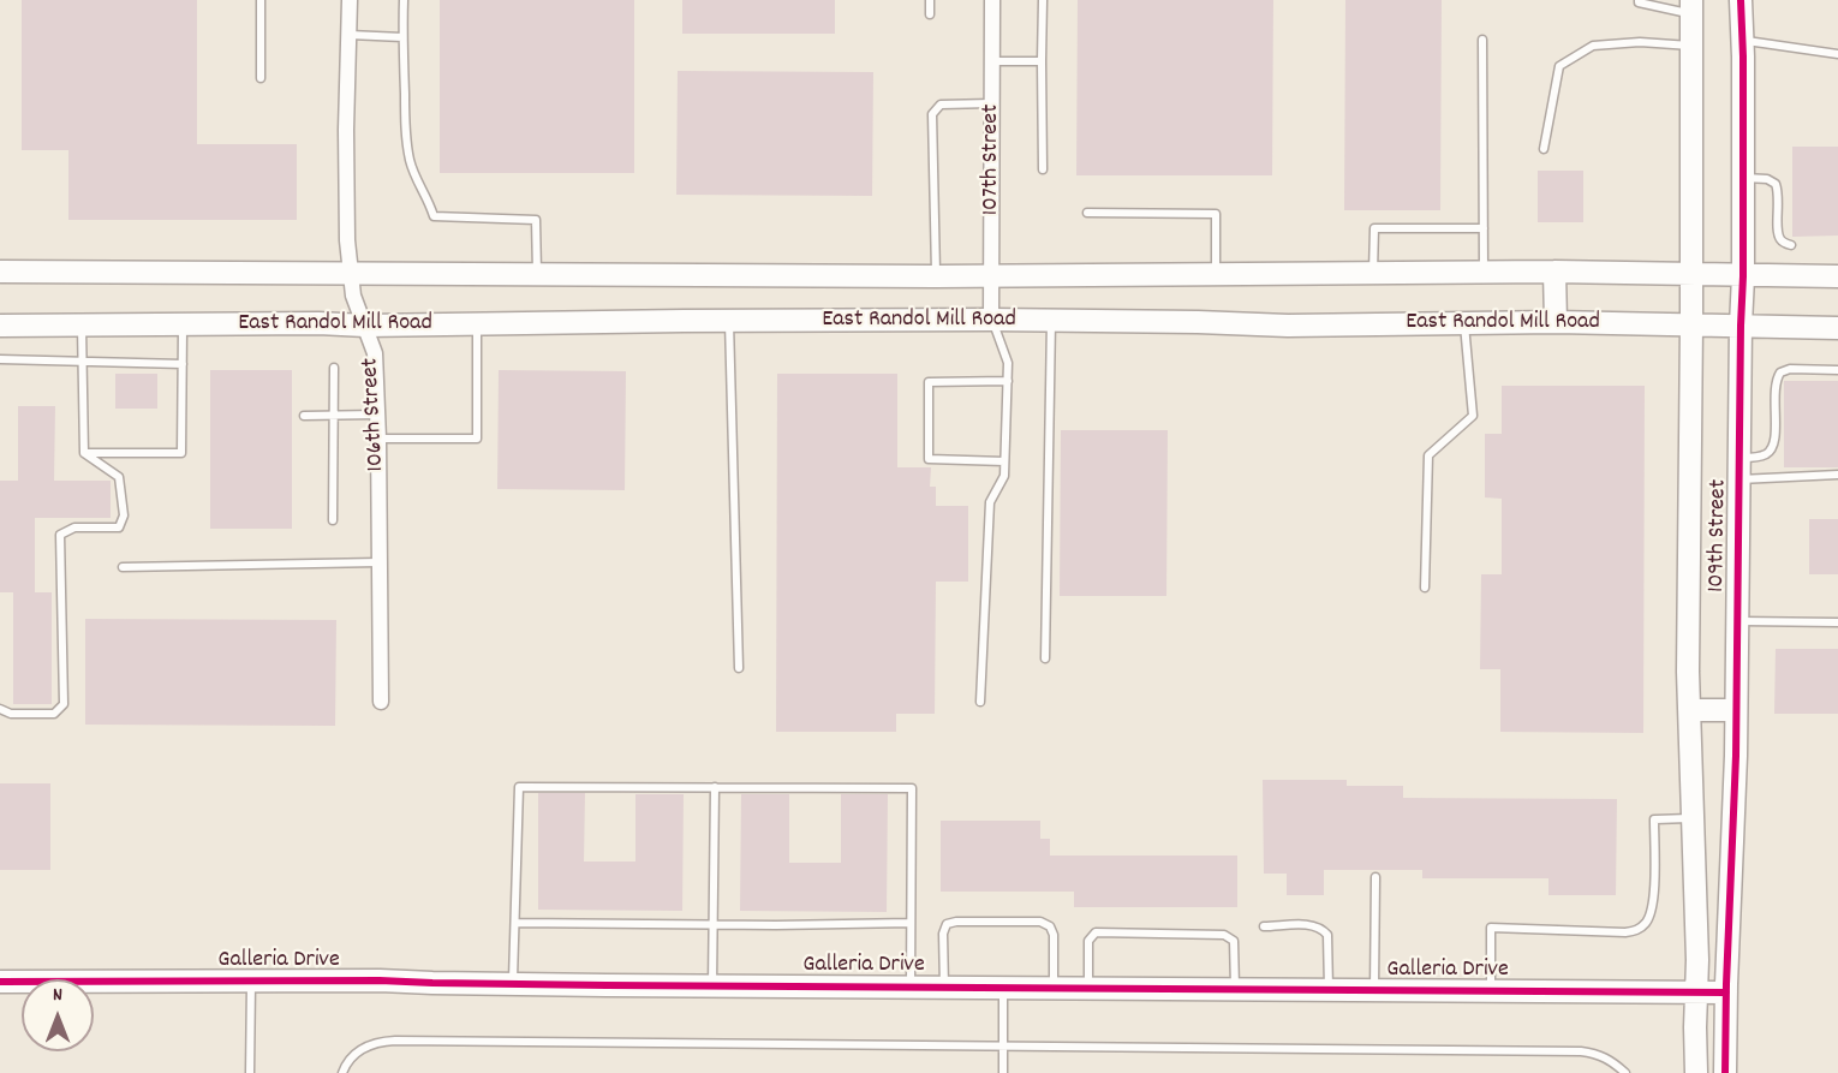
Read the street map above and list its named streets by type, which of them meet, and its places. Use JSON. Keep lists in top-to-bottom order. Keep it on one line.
{"streets":{"street":["107th Street","East Randol Mill Road","106th Street","109th Street","Galleria Drive"]},"crossings":[["107th Street","East Randol Mill Road"],["East Randol Mill Road","106th Street"],["East Randol Mill Road","109th Street"],["109th Street","Galleria Drive"]],"north":"top"}
